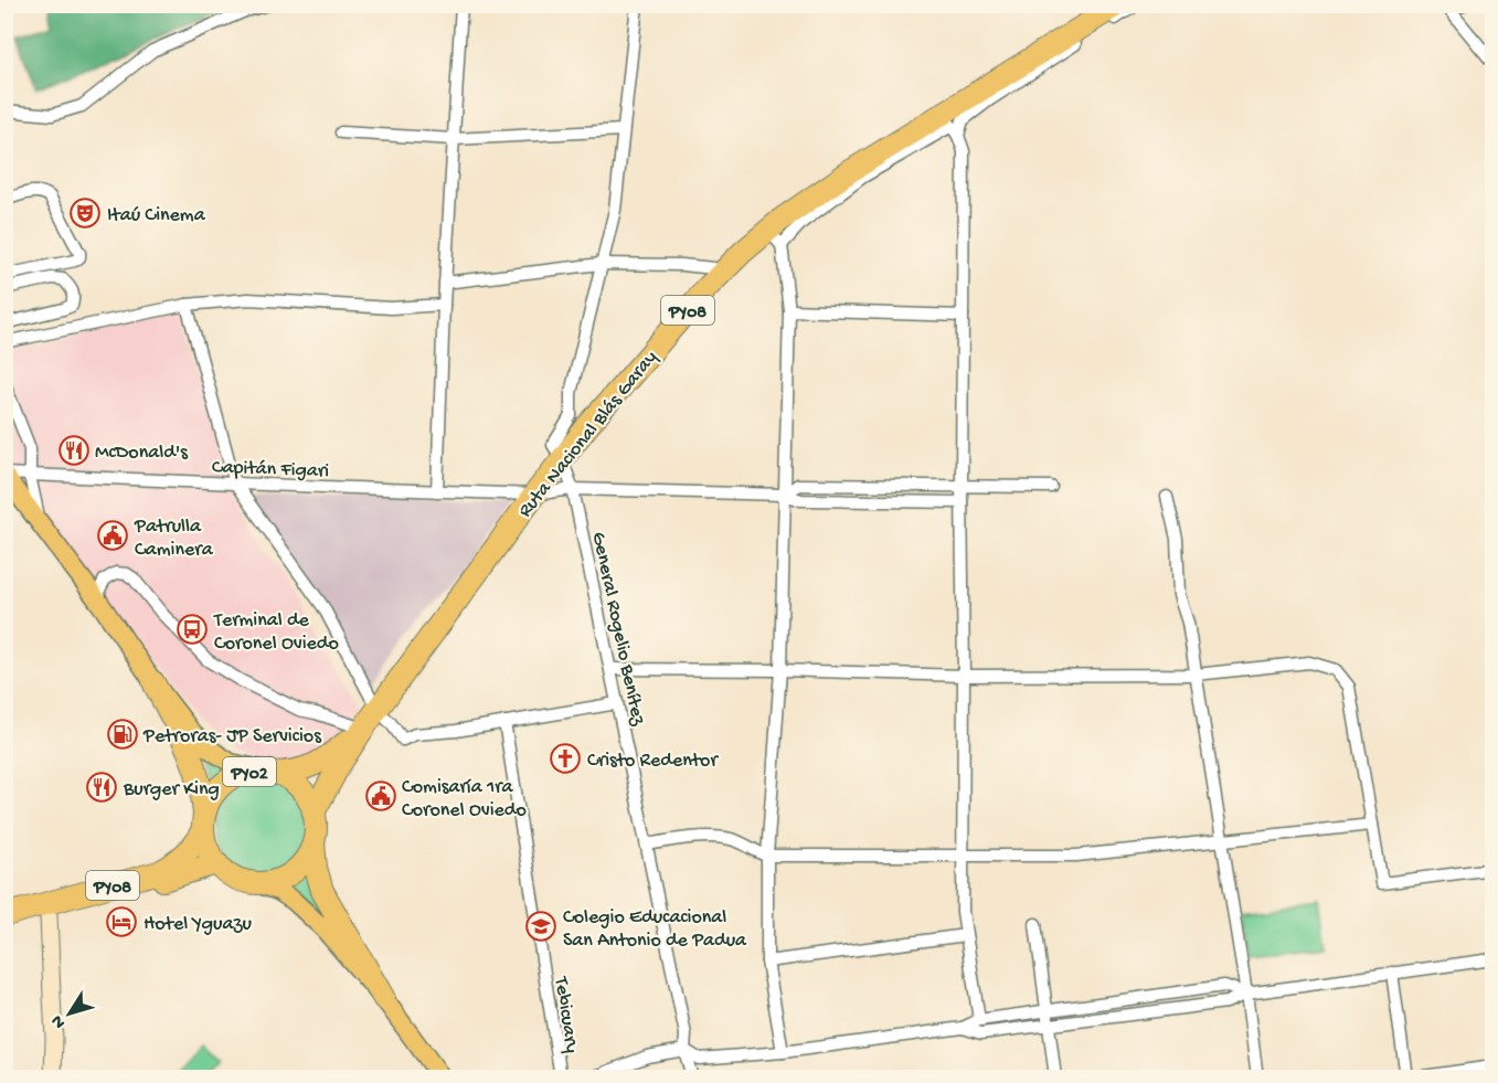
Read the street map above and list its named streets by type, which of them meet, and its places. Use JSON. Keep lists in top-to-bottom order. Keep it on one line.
{"streets":{"highway":["PY08","Ruta Nacional Blás Garay","PY02"],"street":["Capitán Figari","General Rogelio Benítez","Tebicuary"]},"crossings":[["PY08","Ruta Nacional Blás Garay"],["PY08","PY02"],["Ruta Nacional Blás Garay","Capitán Figari"],["Ruta Nacional Blás Garay","General Rogelio Benítez"],["Ruta Nacional Blás Garay","PY02"],["Capitán Figari","General Rogelio Benítez"],["Capitán Figari","PY02"]],"places":{"theatre":["Itaú Cinema"],"restaurant":["McDonald's","Burger King"],"public building":["Patrulla Caminera","Comisaría 1ra Coronel Oviedo"],"bus stop":["Terminal de Coronel Oviedo"],"fuel station":["Petroras- JP Servicios"],"church":["Cristo Redentor"],"hotel":["Hotel Yguazu"],"school or university":["Colegio Educacional San Antonio de Padua"]},"north":"bottom left"}
